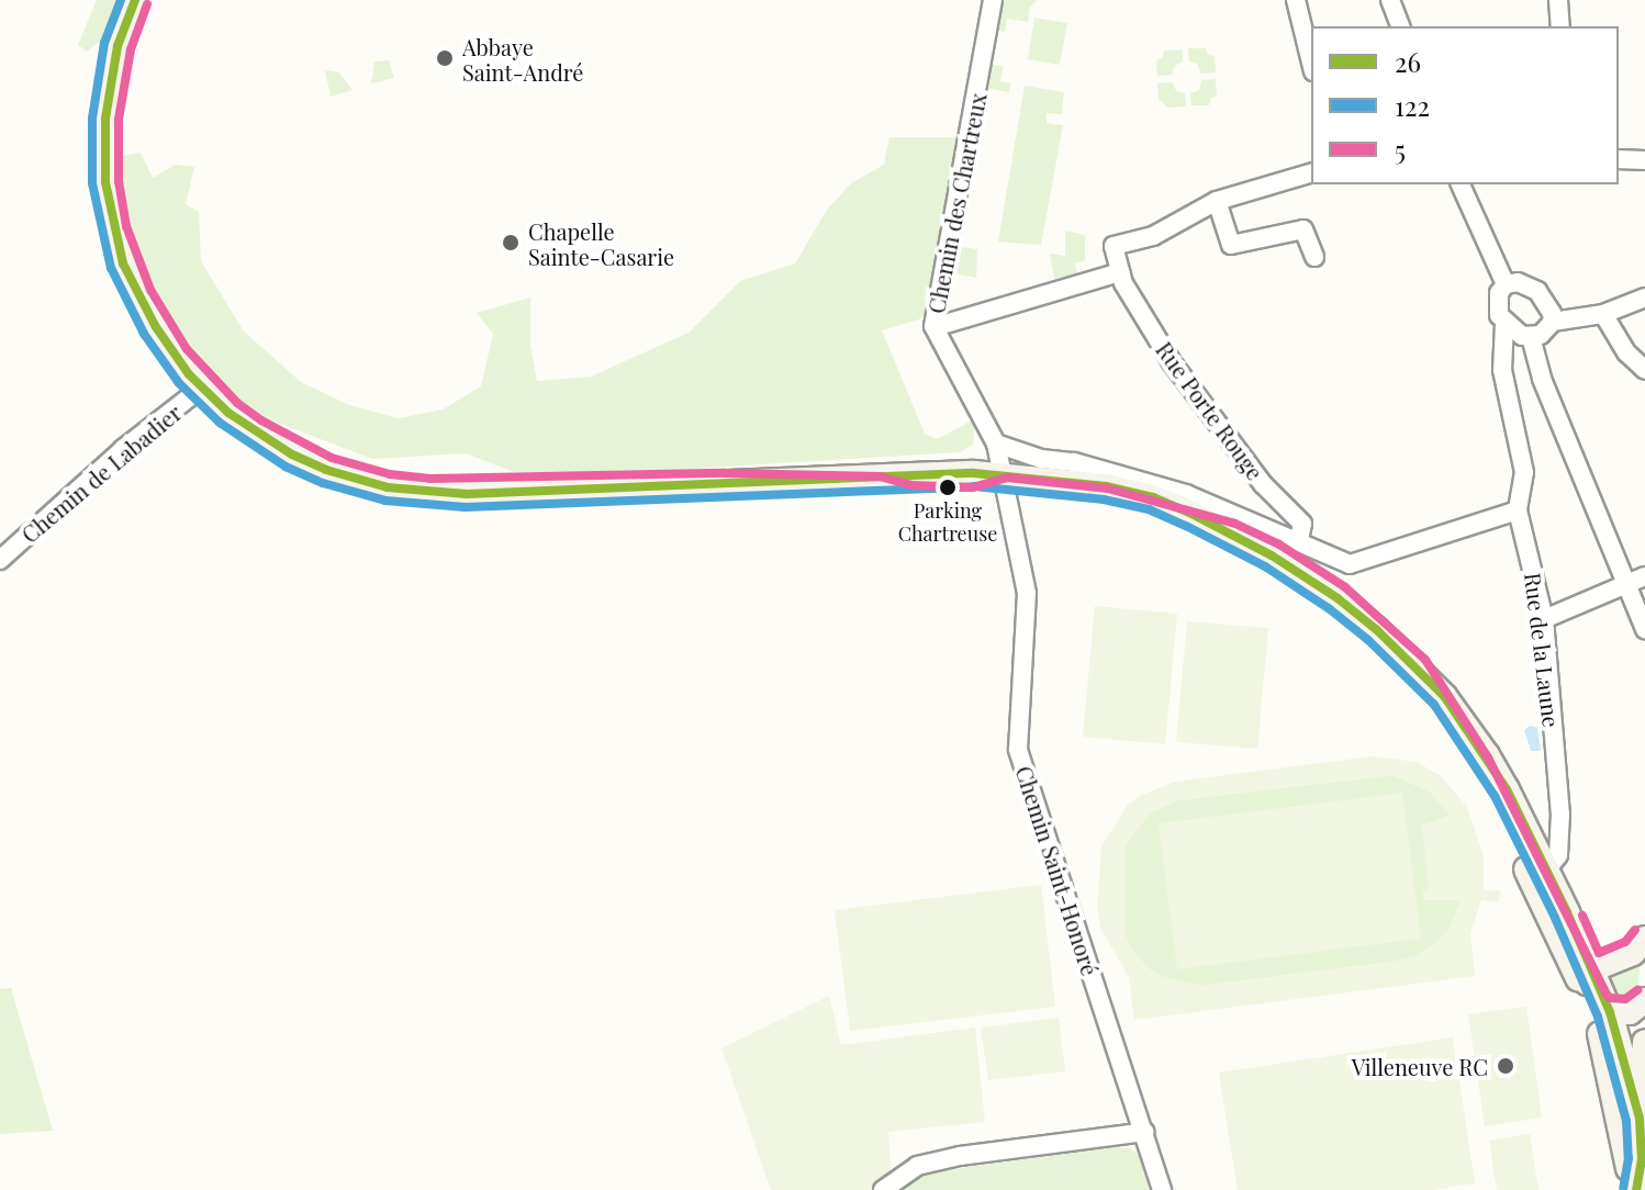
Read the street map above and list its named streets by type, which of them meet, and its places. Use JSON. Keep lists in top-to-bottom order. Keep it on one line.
{"streets":{"street":["Chemin des Chartreux","Rue Porte Rouge","Chemin de Labadier","Rue de la Laune","Chemin Saint-Honoré"]},"crossings":[["Chemin des Chartreux","Chemin Saint-Honoré"]],"places":["Abbaye Saint-André","Chapelle Sainte-Casarie","Parking Chartreuse","Villeneuve RC"],"lines":["transit line 26","transit line 122","transit line 5"],"legend":["26","122","5"]}
